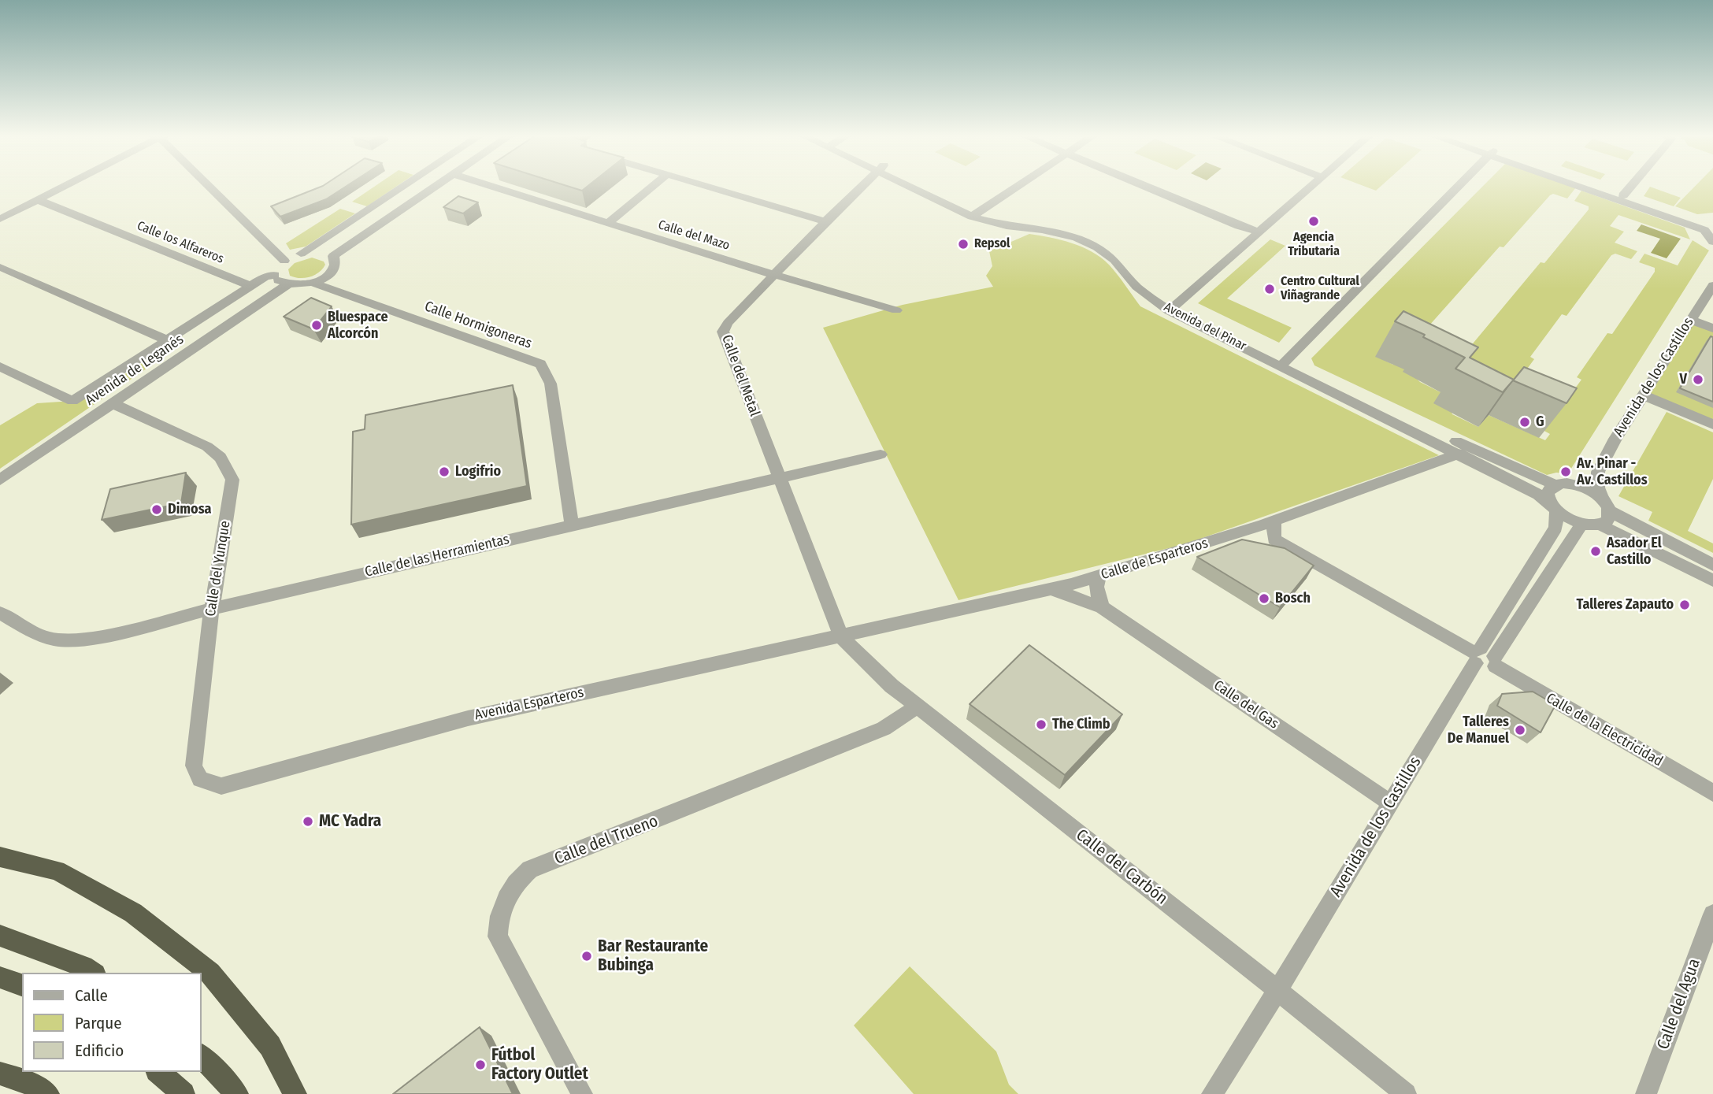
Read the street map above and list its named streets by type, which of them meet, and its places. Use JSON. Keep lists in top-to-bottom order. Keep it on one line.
{"streets":{"street":["Calle del Mazo","Calle los Alfareros","Calle Hormigoneras","Avenida del Pinar","Avenida de Leganés","Calle del Metal","Avenida de los Castillos","Calle de las Herramientas","Calle de Esparteros","Calle del Yunque","Avenida Esparteros","Calle del Gas","Calle de la Electricidad","Calle del Trueno","Calle del Carbón","Calle del Agua"]},"crossings":[["Calle del Mazo","Calle del Metal"],["Calle los Alfareros","Avenida de Leganés"],["Calle Hormigoneras","Calle de las Herramientas"],["Avenida del Pinar","Avenida de los Castillos"],["Avenida del Pinar","Calle de Esparteros"],["Avenida de Leganés","Calle del Yunque"],["Calle del Metal","Calle de las Herramientas"],["Calle del Metal","Calle de Esparteros"],["Calle del Metal","Avenida Esparteros"],["Calle del Metal","Calle del Carbón"],["Avenida de los Castillos","Calle del Gas"],["Avenida de los Castillos","Calle de la Electricidad"],["Avenida de los Castillos","Calle del Carbón"],["Calle de las Herramientas","Calle del Yunque"],["Calle de Esparteros","Avenida Esparteros"],["Calle de Esparteros","Calle del Gas"],["Calle de Esparteros","Calle de la Electricidad"],["Calle de Esparteros","Calle del Carbón"],["Calle del Yunque","Avenida Esparteros"],["Avenida Esparteros","Calle del Carbón"],["Calle del Trueno","Calle del Carbón"]],"places":["Agencia Tributaria","Repsol","Centro Cultural Viñagrande","Bluespace Alcorcón","V","G","Logifrio","Av. Pinar - Av. Castillos","Dimosa","Asador El Castillo","Bosch","Talleres Zapauto","The Climb","Talleres De Manuel","MC Yadra","Bar Restaurante Bubinga","Fútbol Factory Outlet"],"legend":["Calle","Parque","Edificio"]}
